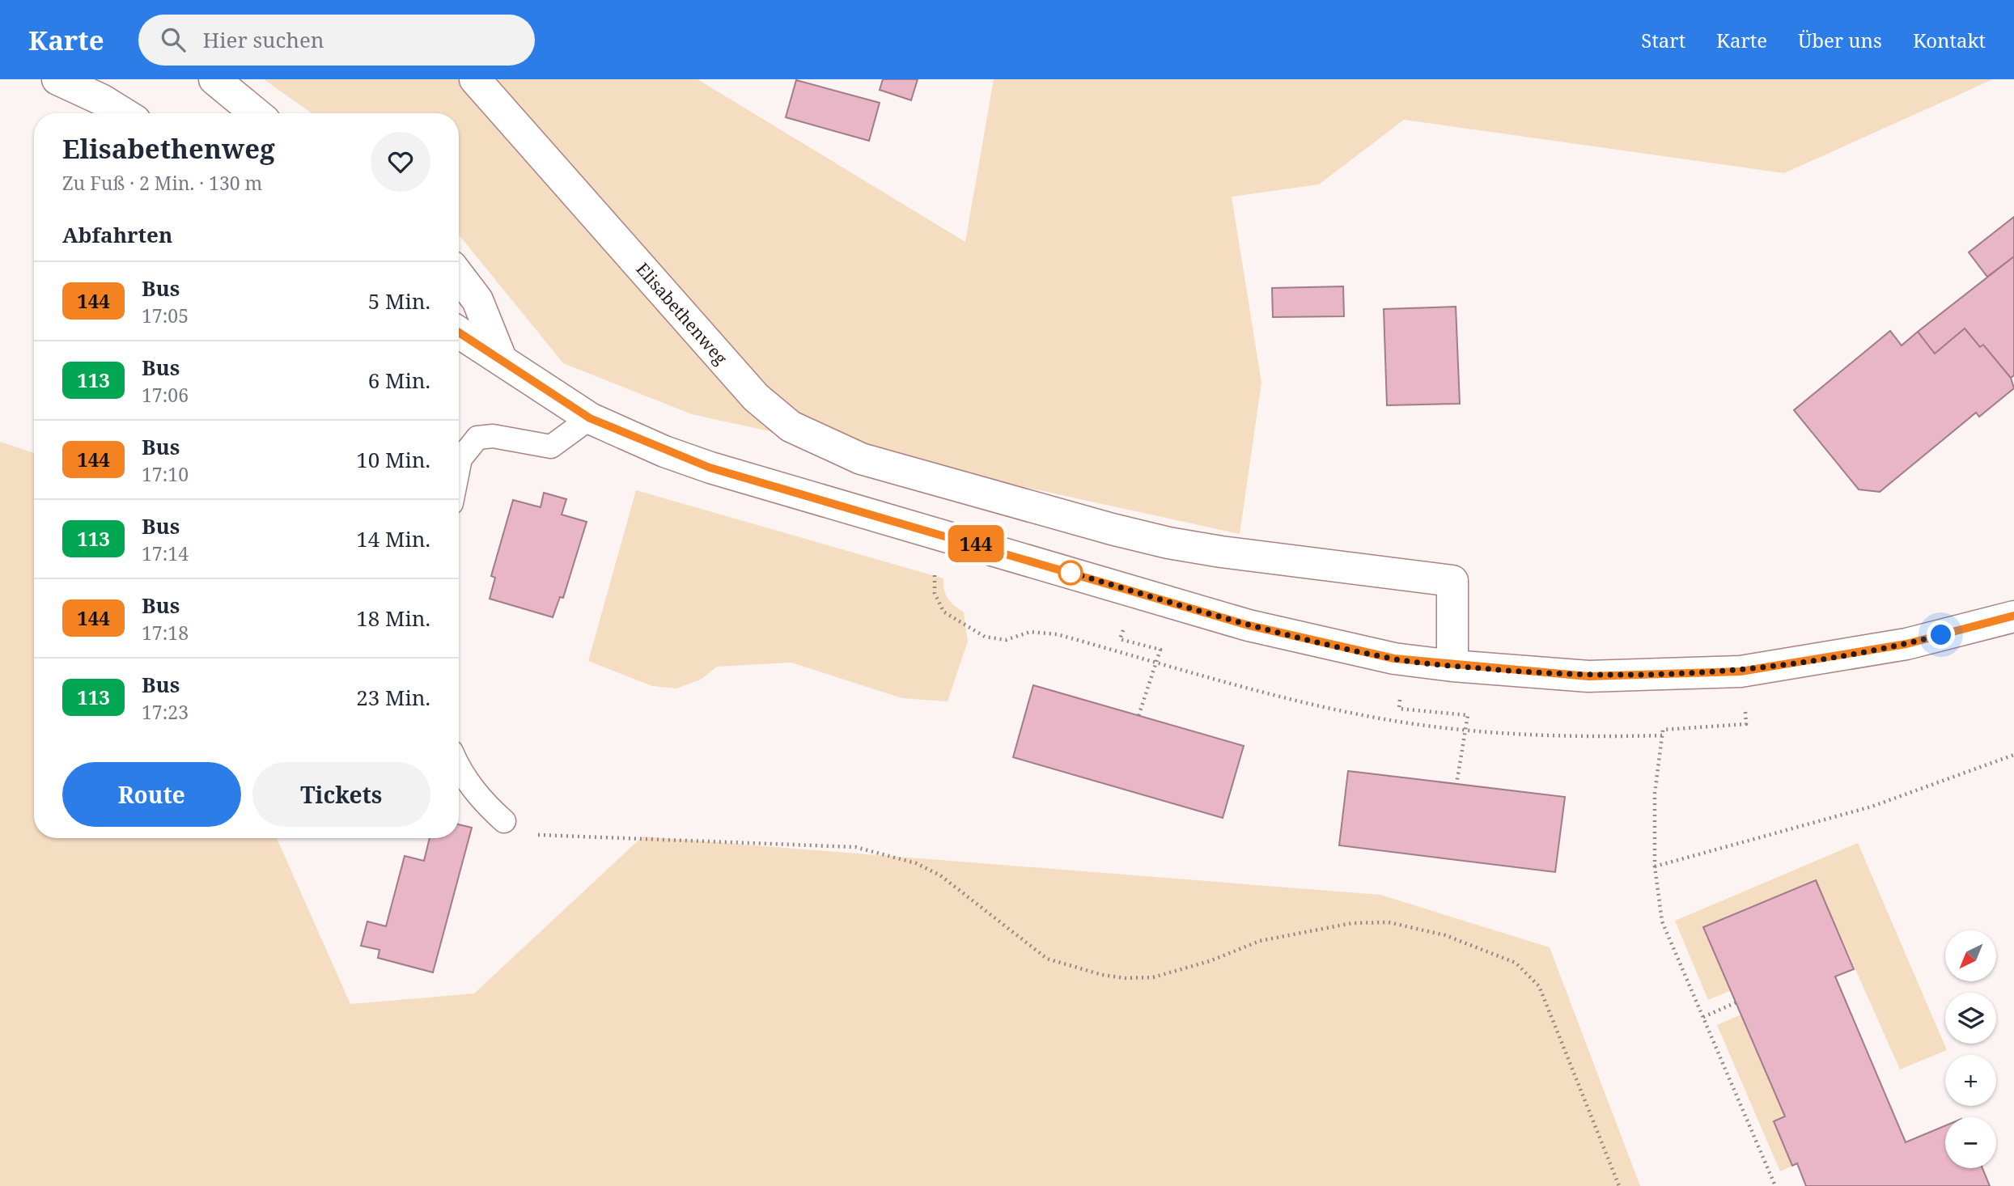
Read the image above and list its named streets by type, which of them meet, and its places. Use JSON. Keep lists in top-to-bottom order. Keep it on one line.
{"streets":{"street":["Elisabethenweg"]},"lines":["bus line 144"],"north":"bottom left","page":{"header":"Karte","search":"Hier suchen","nav":["Start","Karte","Über uns","Kontakt"],"on_map":"144","heading":[["Elisabethenweg","Zu Fuß · 2 Min. · 130 m"],"Abfahrten"],"list":[{"mark":"144","name":"Bus","note":"17:05","value":"5 Min."},{"mark":"113","name":"Bus","note":"17:06","value":"6 Min."},{"mark":"144","name":"Bus","note":"17:10","value":"10 Min."},{"mark":"113","name":"Bus","note":"17:14","value":"14 Min."},{"mark":"144","name":"Bus","note":"17:18","value":"18 Min."},{"mark":"113","name":"Bus","note":"17:23","value":"23 Min."}],"buttons":["Route","Tickets"],"map_buttons":["+","−"]}}
